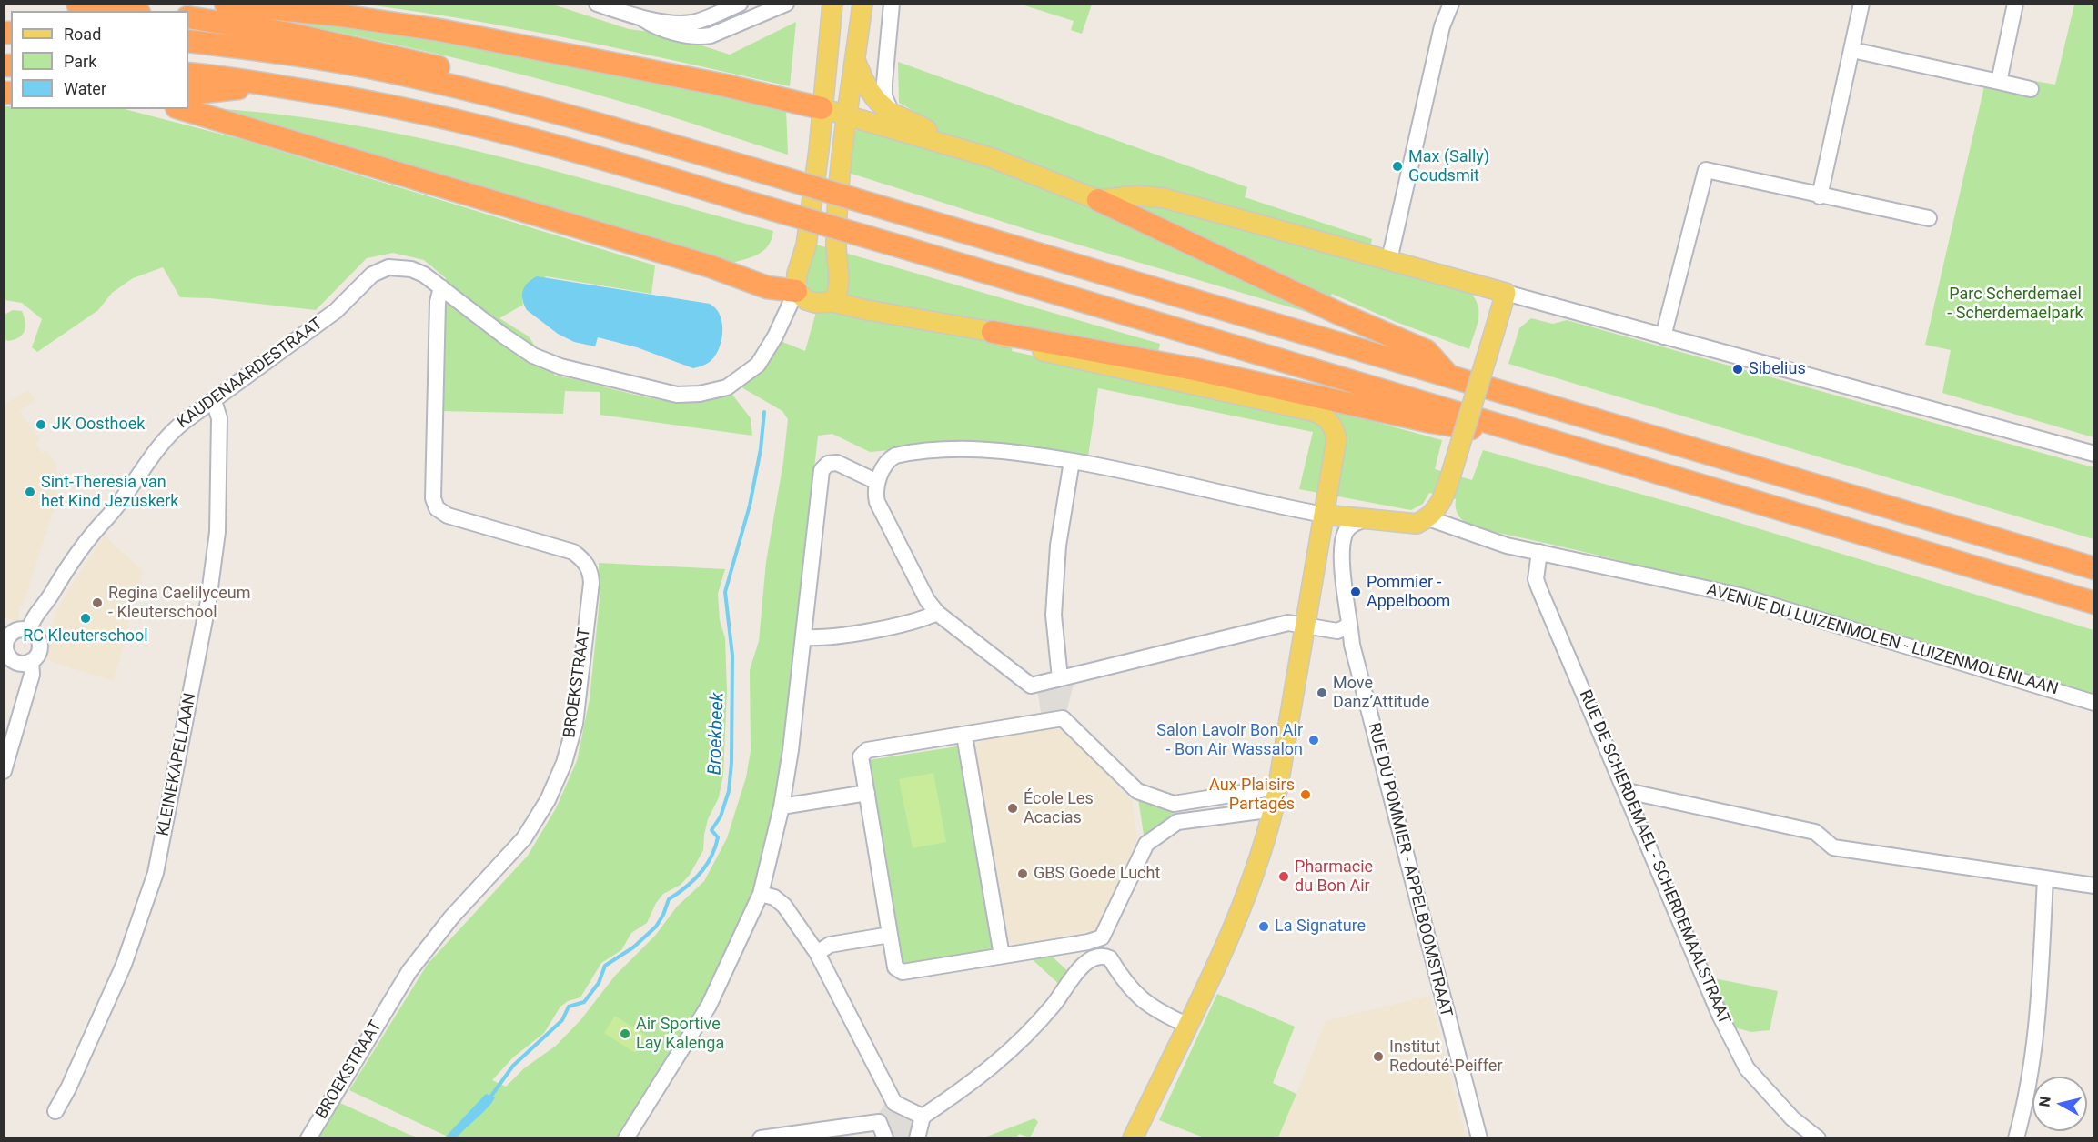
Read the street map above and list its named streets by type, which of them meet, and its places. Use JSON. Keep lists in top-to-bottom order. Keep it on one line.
{"streets":{"street":["KAUDENAARDESTRAAT","AVENUE DU LUIZENMOLEN - LUIZENMOLENLAAN","BROEKSTRAAT","KLEINEKAPELLAAN","RUE DE SCHERDEMAEL - SCHERDEMAALSTRAAT","RUE DU POMMIER - APPELBOOMSTRAAT"]},"crossings":[["KAUDENAARDESTRAAT","BROEKSTRAAT"],["KAUDENAARDESTRAAT","KLEINEKAPELLAAN"],["AVENUE DU LUIZENMOLEN - LUIZENMOLENLAAN","RUE DE SCHERDEMAEL - SCHERDEMAALSTRAAT"]],"water":["Broekbeek"],"parks":["Parc Scherdemael - Scherdemaelpark"],"places":["Max (Sally) Goudsmit","Sibelius","JK Oosthoek","Sint-Theresia van het Kind Jezuskerk","Pommier - Appelboom","Regina Caelilyceum - Kleuterschool","RC Kleuterschool","Move Danz’Attitude","Salon Lavoir Bon Air - Bon Air Wassalon","Aux Plaisirs Partagés","École Les Acacias","GBS Goede Lucht","Pharmacie du Bon Air","La Signature","Air Sportive Lay Kalenga","Institut Redouté-Peiffer"],"legend":["Road","Park","Water"],"north":"left"}
